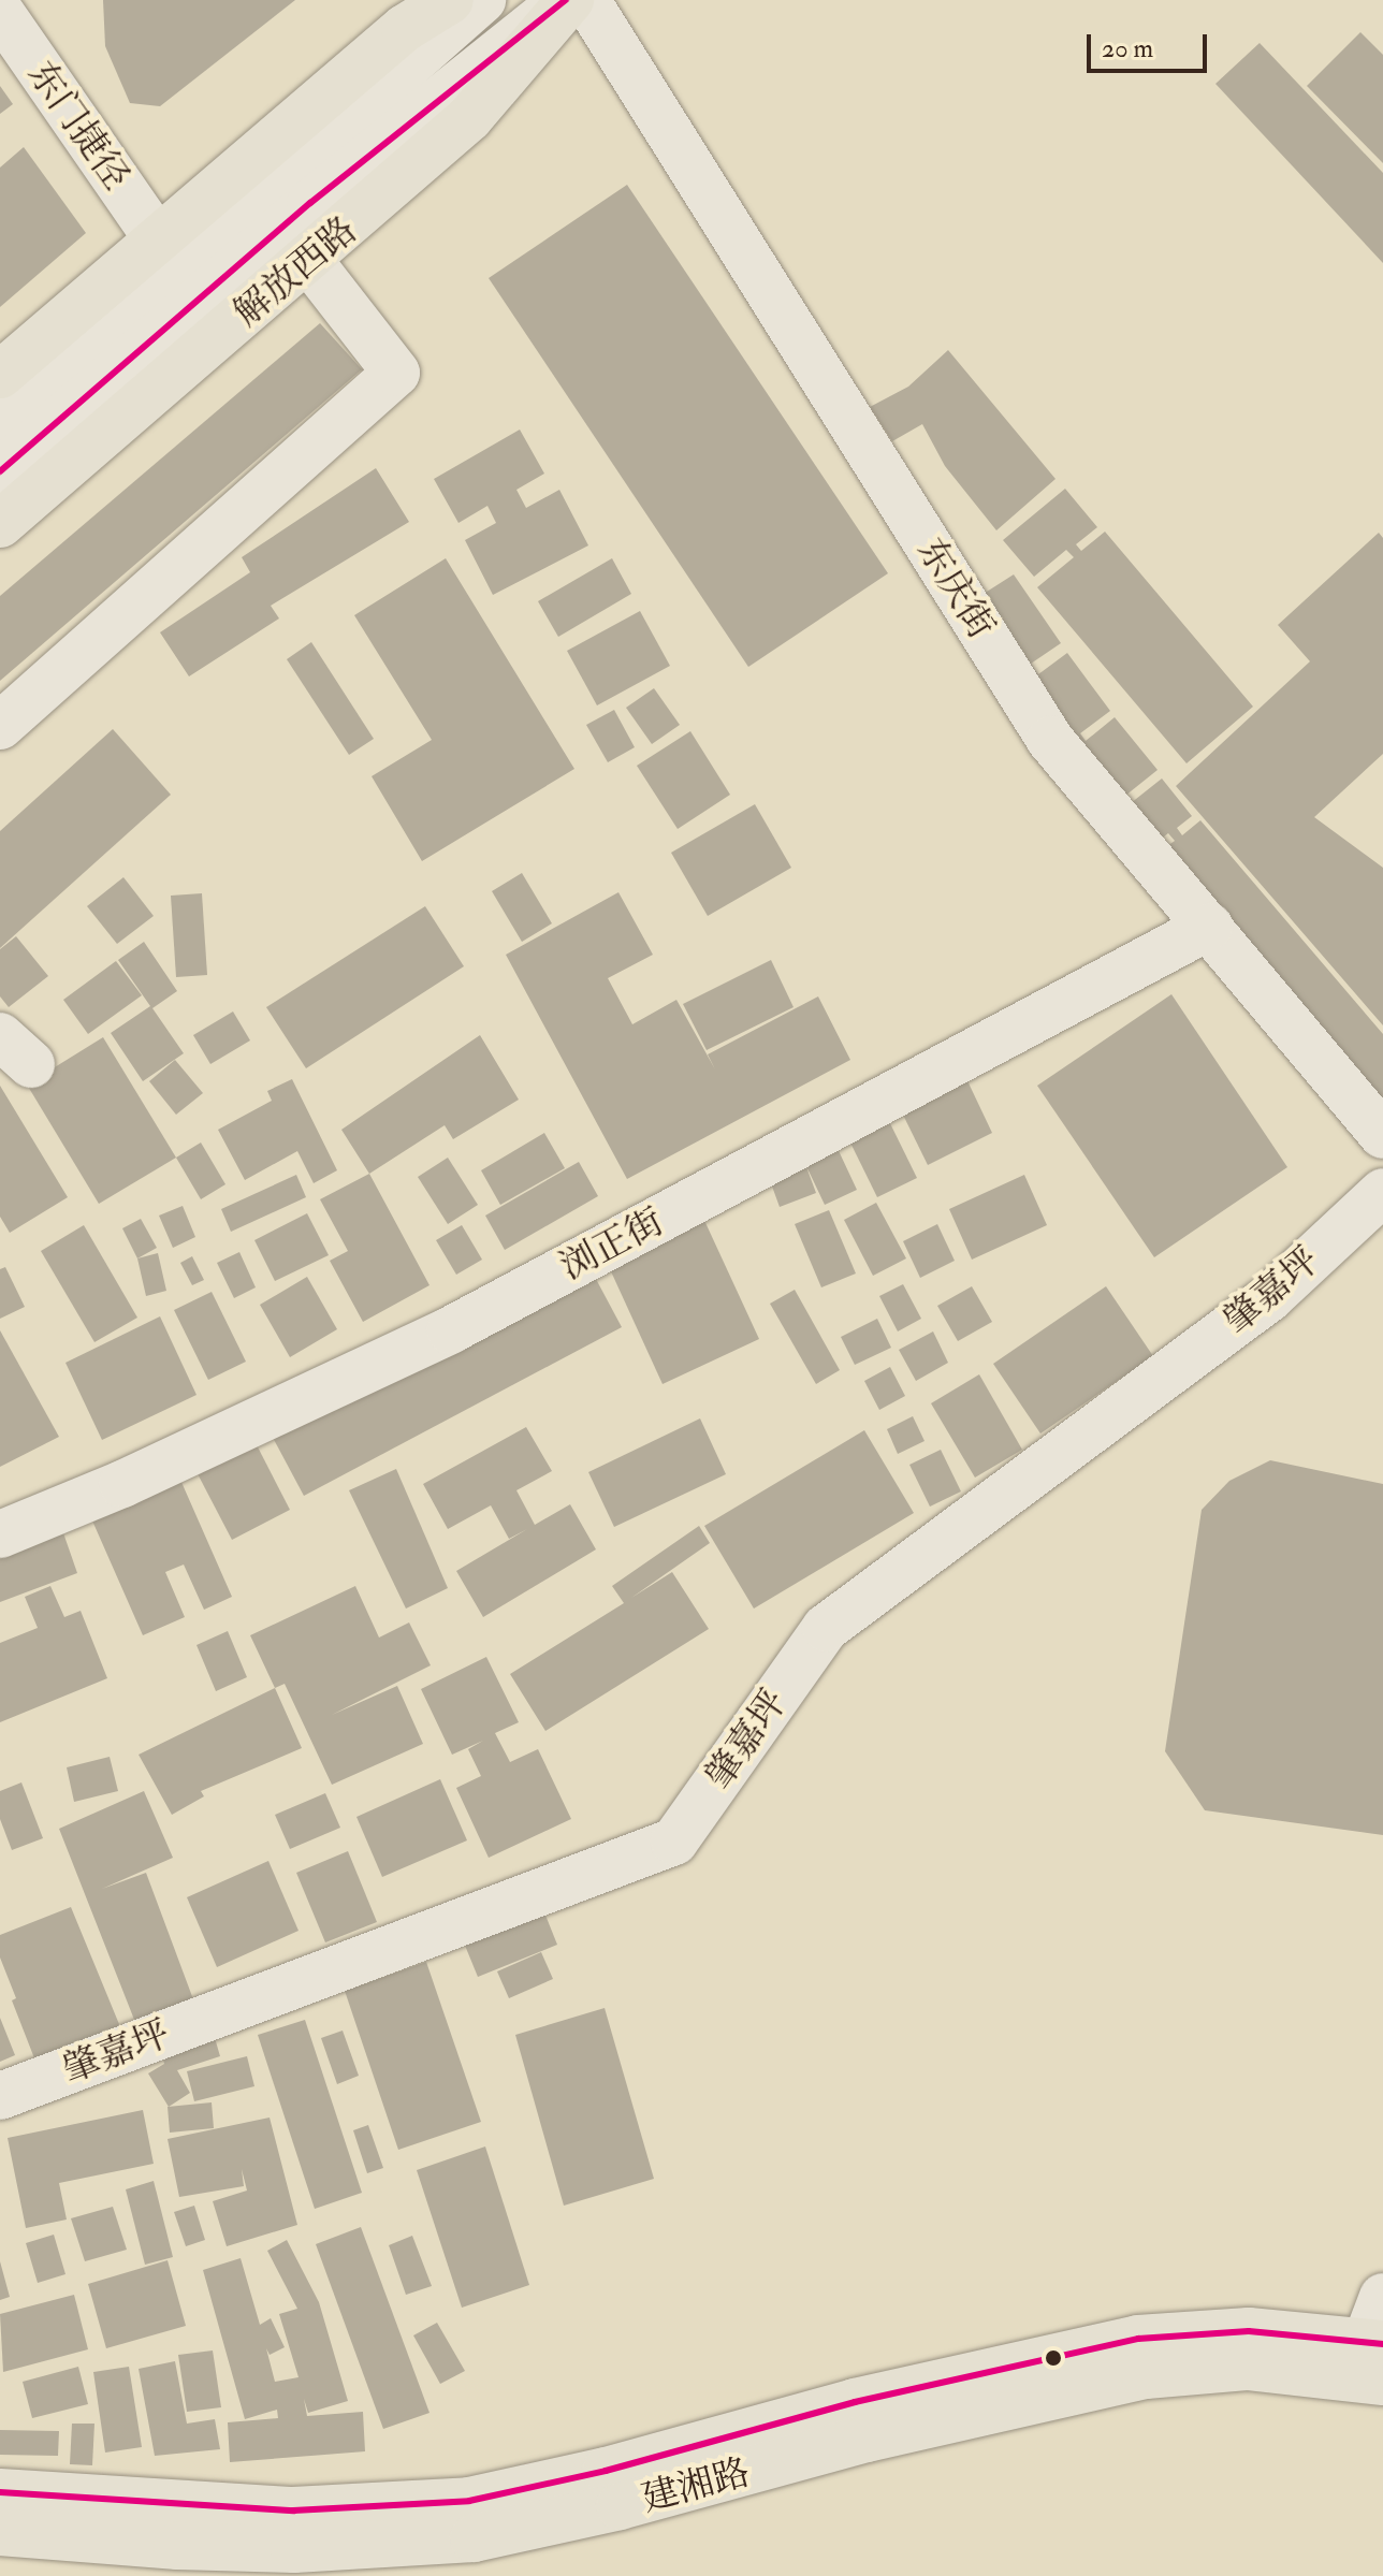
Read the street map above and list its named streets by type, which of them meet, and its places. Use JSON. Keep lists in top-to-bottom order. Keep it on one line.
{"streets":{"main road":["解放西路","建湘路"],"street":["东门捷径","东庆街","浏正街","肇嘉坪"]},"crossings":[["东庆街","浏正街"]],"scale_bar":"20 m"}
